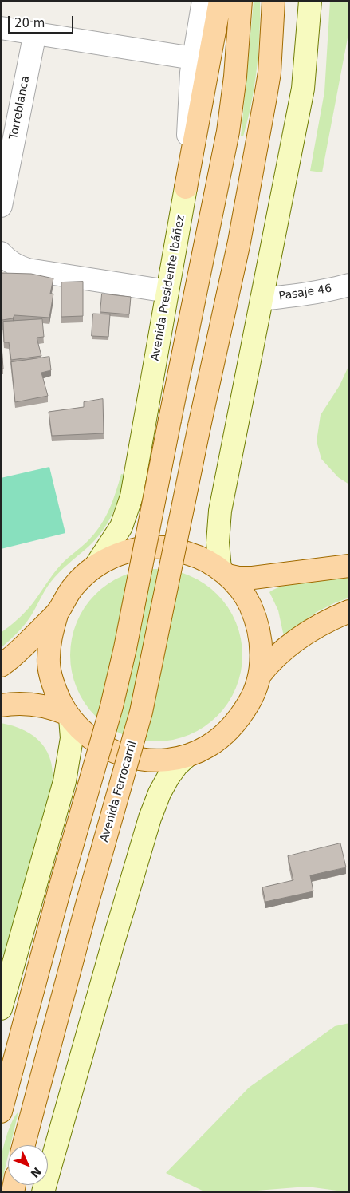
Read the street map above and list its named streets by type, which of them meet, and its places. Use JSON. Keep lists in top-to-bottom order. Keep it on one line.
{"streets":{"main road":["Avenida Presidente Ibáñez","Avenida Ferrocarril"],"street":["Torreblanca","Pasaje 46"]},"scale_bar":"20 m","north":"bottom right"}
